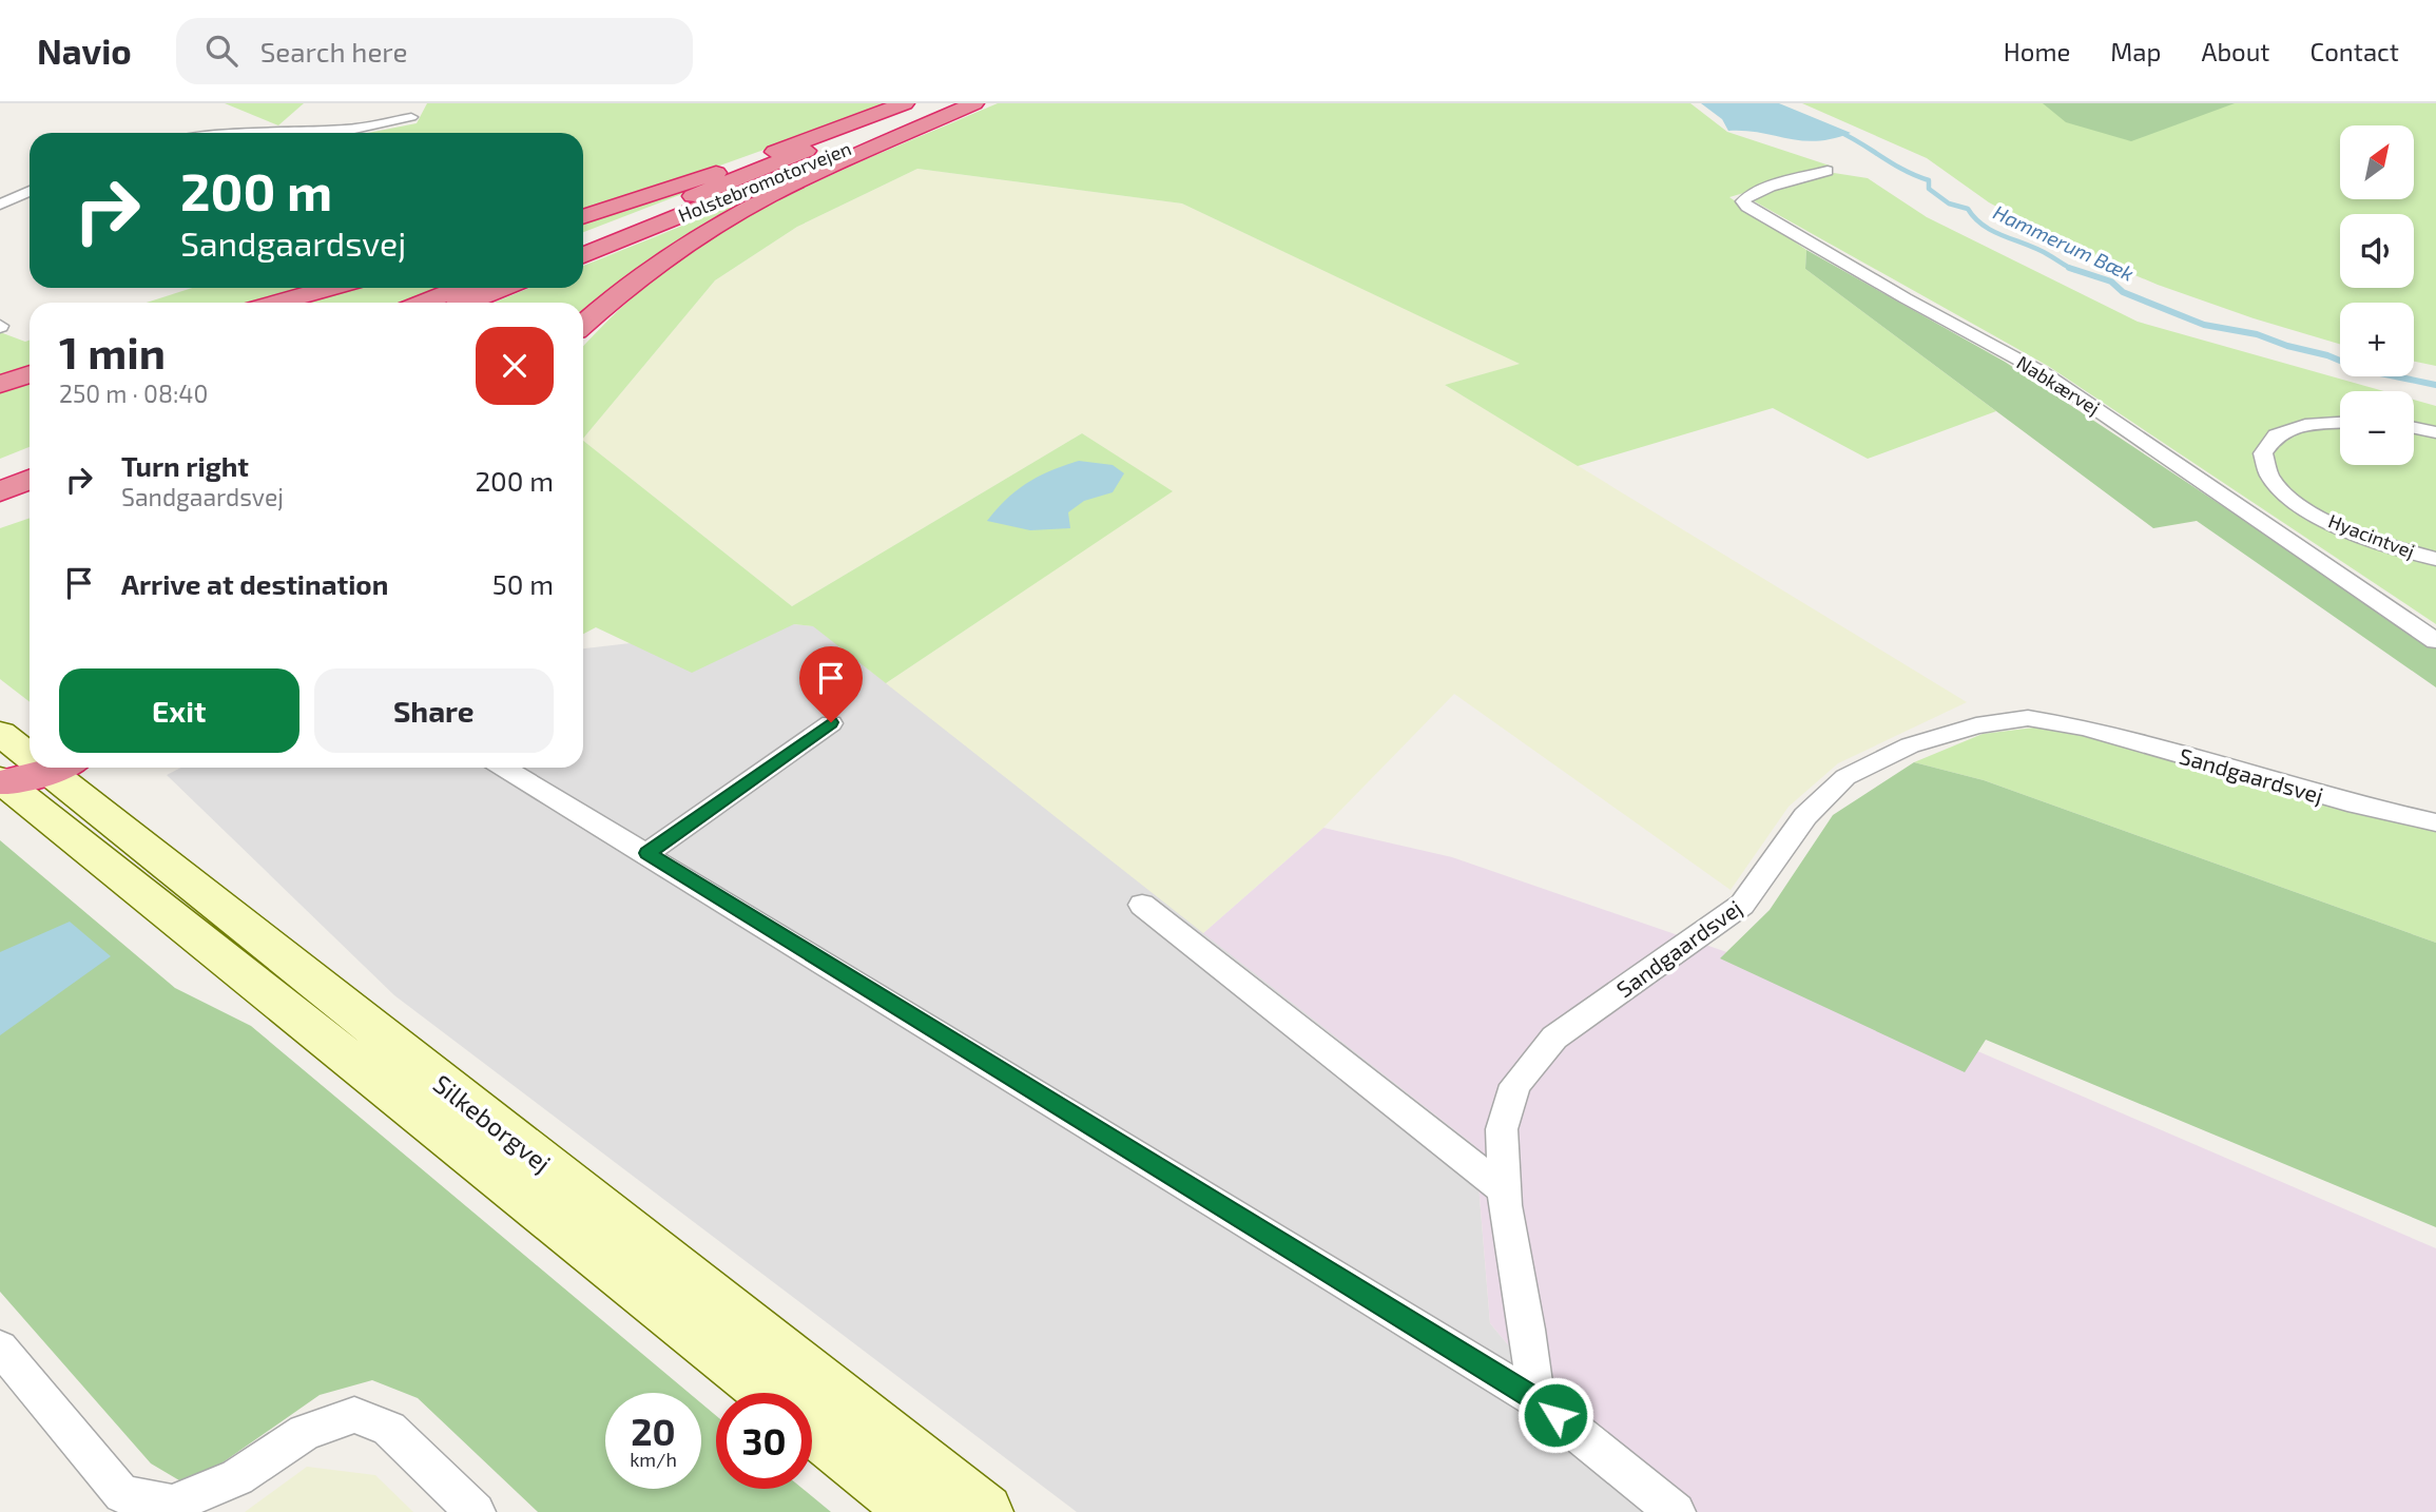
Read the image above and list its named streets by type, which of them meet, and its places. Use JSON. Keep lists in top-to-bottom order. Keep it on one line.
{"streets":{"highway":["Holstebromotorvejen"],"main road":["Silkeborgvej"],"street":["Nabkærvej","Hyacintvej","Sandgaardsvej"]},"water":["Hammerum Bæk"],"north":"top right","page":{"header":"Navio","search":"Search here","nav":["Home","Map","About","Contact"],"map_buttons":["+","−"],"turn":["200 m","Sandgaardsvej"],"heading":["1 min","250 m · 08:40"],"list":[{"name":"Turn right","note":"Sandgaardsvej","value":"200 m"},{"name":"Arrive at destination","value":"50 m"}],"buttons":["Exit","Share"],"speed":"20 km/h","limit":"30"}}
